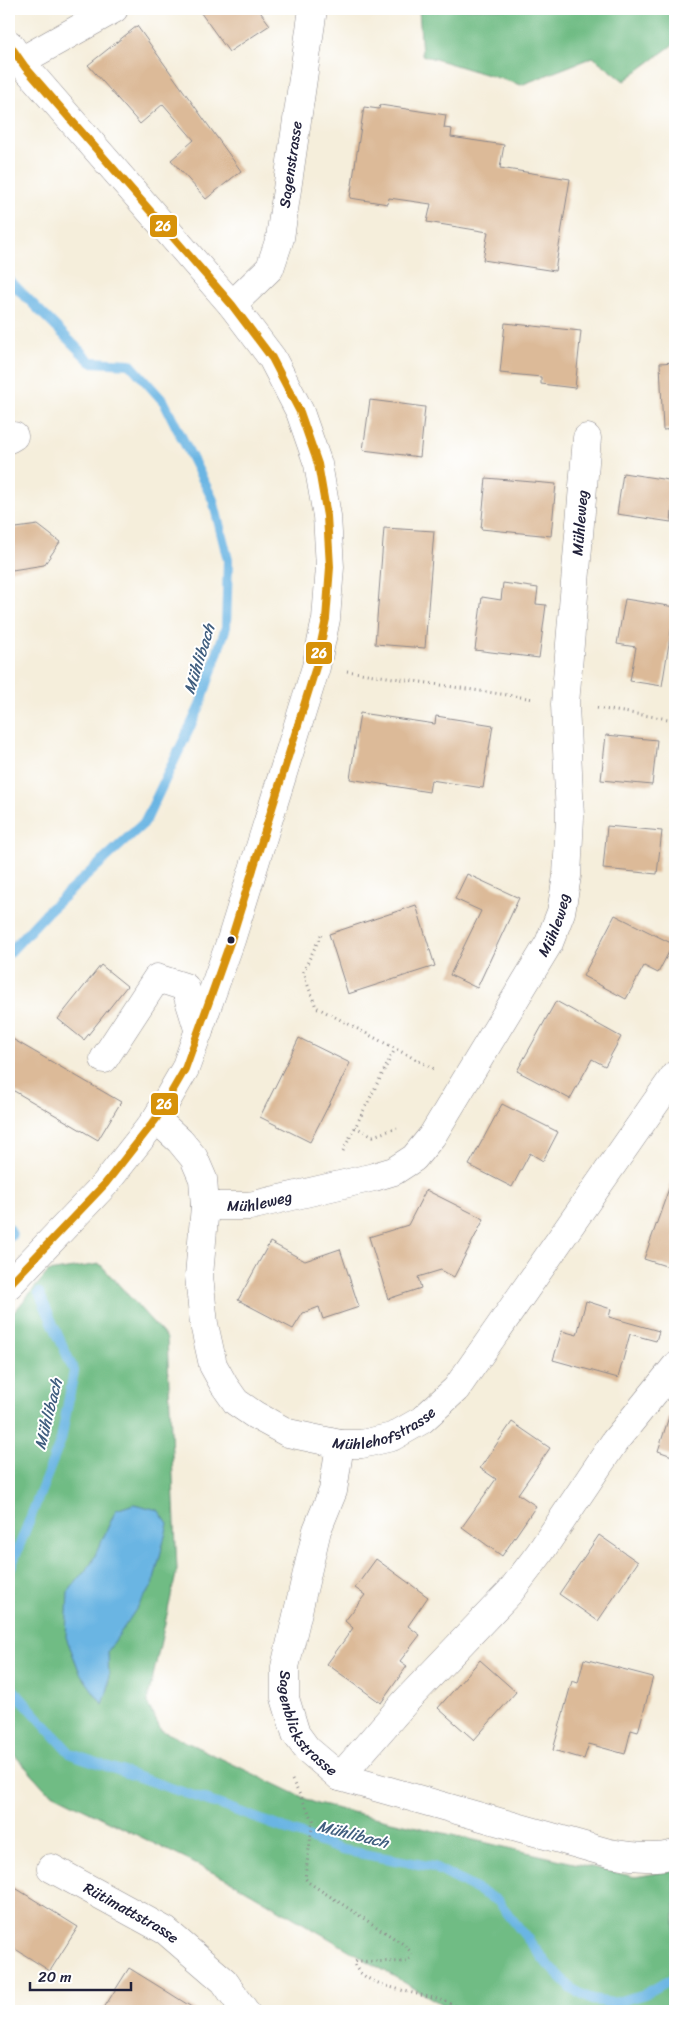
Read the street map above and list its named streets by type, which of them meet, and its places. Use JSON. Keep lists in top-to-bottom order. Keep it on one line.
{"streets":{"street":["Sagenstrasse","Mühleweg","Mühlehofstrasse","Sagenblickstrasse","Rütimattstrasse"]},"crossings":[["Mühleweg","Mühlehofstrasse"],["Mühlehofstrasse","Sagenblickstrasse"]],"water":["Mühlibach"],"lines":["transit line 26"],"scale_bar":"20 m"}
